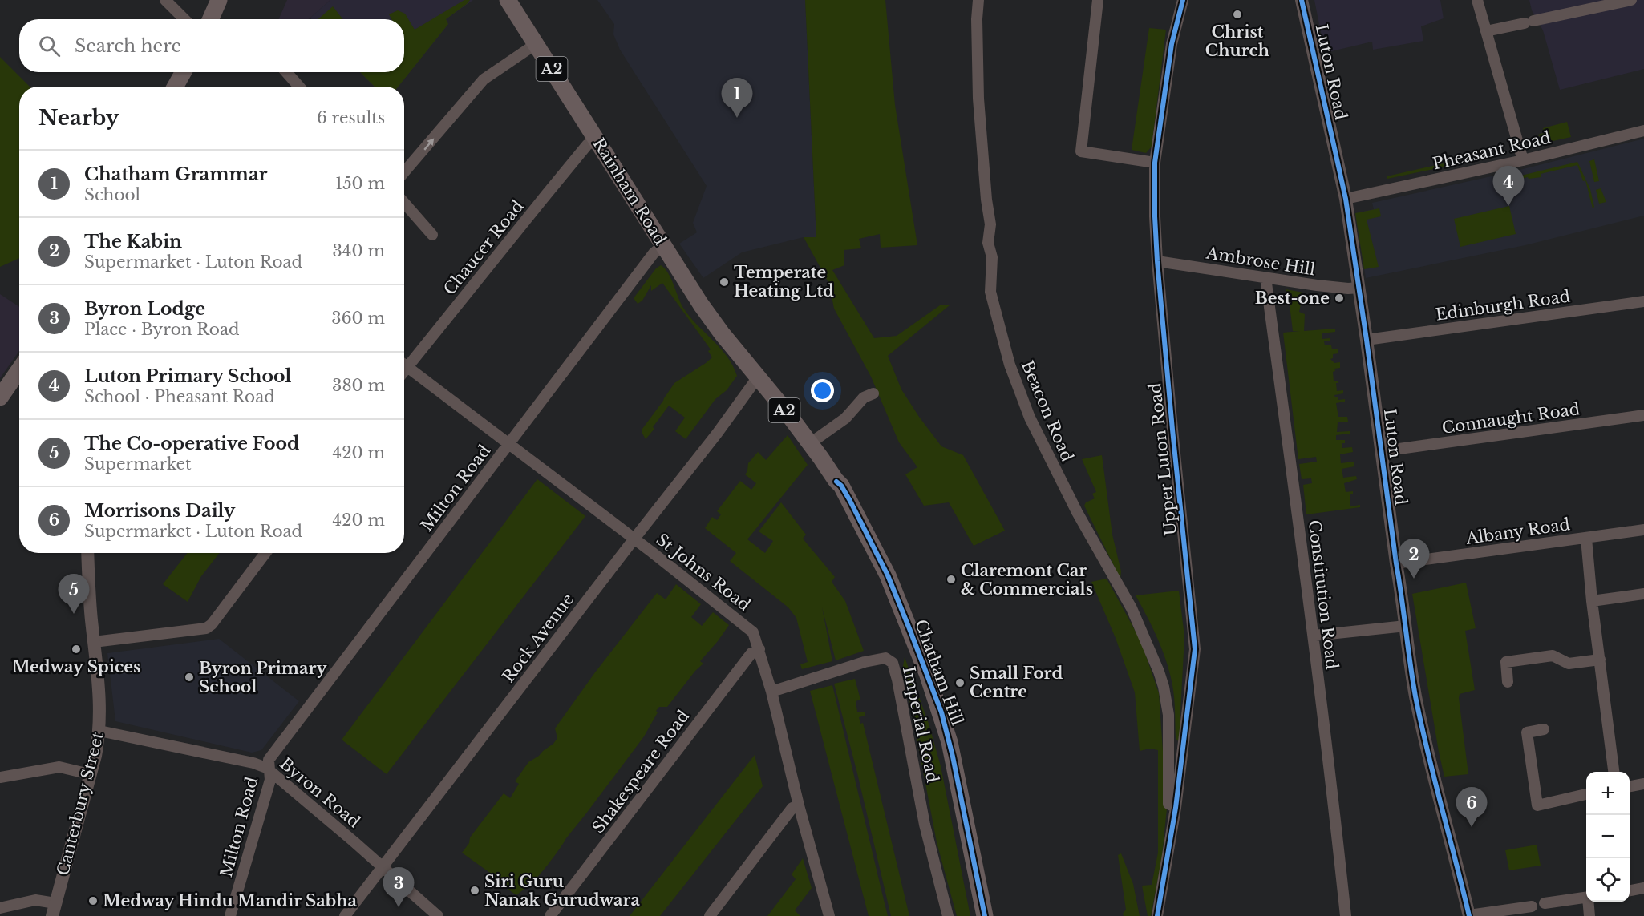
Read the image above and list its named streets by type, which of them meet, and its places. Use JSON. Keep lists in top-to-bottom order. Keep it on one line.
{"streets":{"main road":["A2","Rainham Road","Chatham Hill"],"street":["Luton Road","Pheasant Road","Chaucer Road","Ambrose Hill","Edinburgh Road","Beacon Road","Connaught Road","Upper Luton Road","Milton Road","Albany Road","St Johns Road","Constitution Road","Rock Avenue","Imperial Road","Shakespeare Road","Byron Road","Canterbury Street"]},"crossings":[["Luton Road","Pheasant Road"],["Luton Road","Ambrose Hill"],["Luton Road","Edinburgh Road"],["Luton Road","Connaught Road"],["Luton Road","Albany Road"],["Rainham Road","Chaucer Road"],["Rainham Road","Milton Road"],["Rainham Road","Rock Avenue"],["Rainham Road","Chatham Hill"],["Ambrose Hill","Upper Luton Road"],["Ambrose Hill","Constitution Road"],["Beacon Road","Upper Luton Road"],["Milton Road","St Johns Road"],["Milton Road","Byron Road"],["St Johns Road","Rock Avenue"],["St Johns Road","Imperial Road"],["St Johns Road","Shakespeare Road"],["Rock Avenue","Chatham Hill"],["Rock Avenue","Byron Road"],["Byron Road","Canterbury Street"]],"places":["Christ Church","Temperate Heating Ltd","Best-one","Claremont Car & Commercials","Medway Spices","Byron Primary School","Small Ford Centre","Siri Guru Nanak Gurudwara","Medway Hindu Mandir Sabha"],"page":{"search":"Search here","pins":["1","4","2","5","6","3"],"heading":["Nearby","6 results"],"list":[{"mark":"1","name":"Chatham Grammar","note":"School","value":"150 m"},{"mark":"2","name":"The Kabin","note":"Supermarket · Luton Road","value":"340 m"},{"mark":"3","name":"Byron Lodge","note":"Place · Byron Road","value":"360 m"},{"mark":"4","name":"Luton Primary School","note":"School · Pheasant Road","value":"380 m"},{"mark":"5","name":"The Co-operative Food","note":"Supermarket","value":"420 m"},{"mark":"6","name":"Morrisons Daily","note":"Supermarket · Luton Road","value":"420 m"}],"map_buttons":["+","−"]}}
